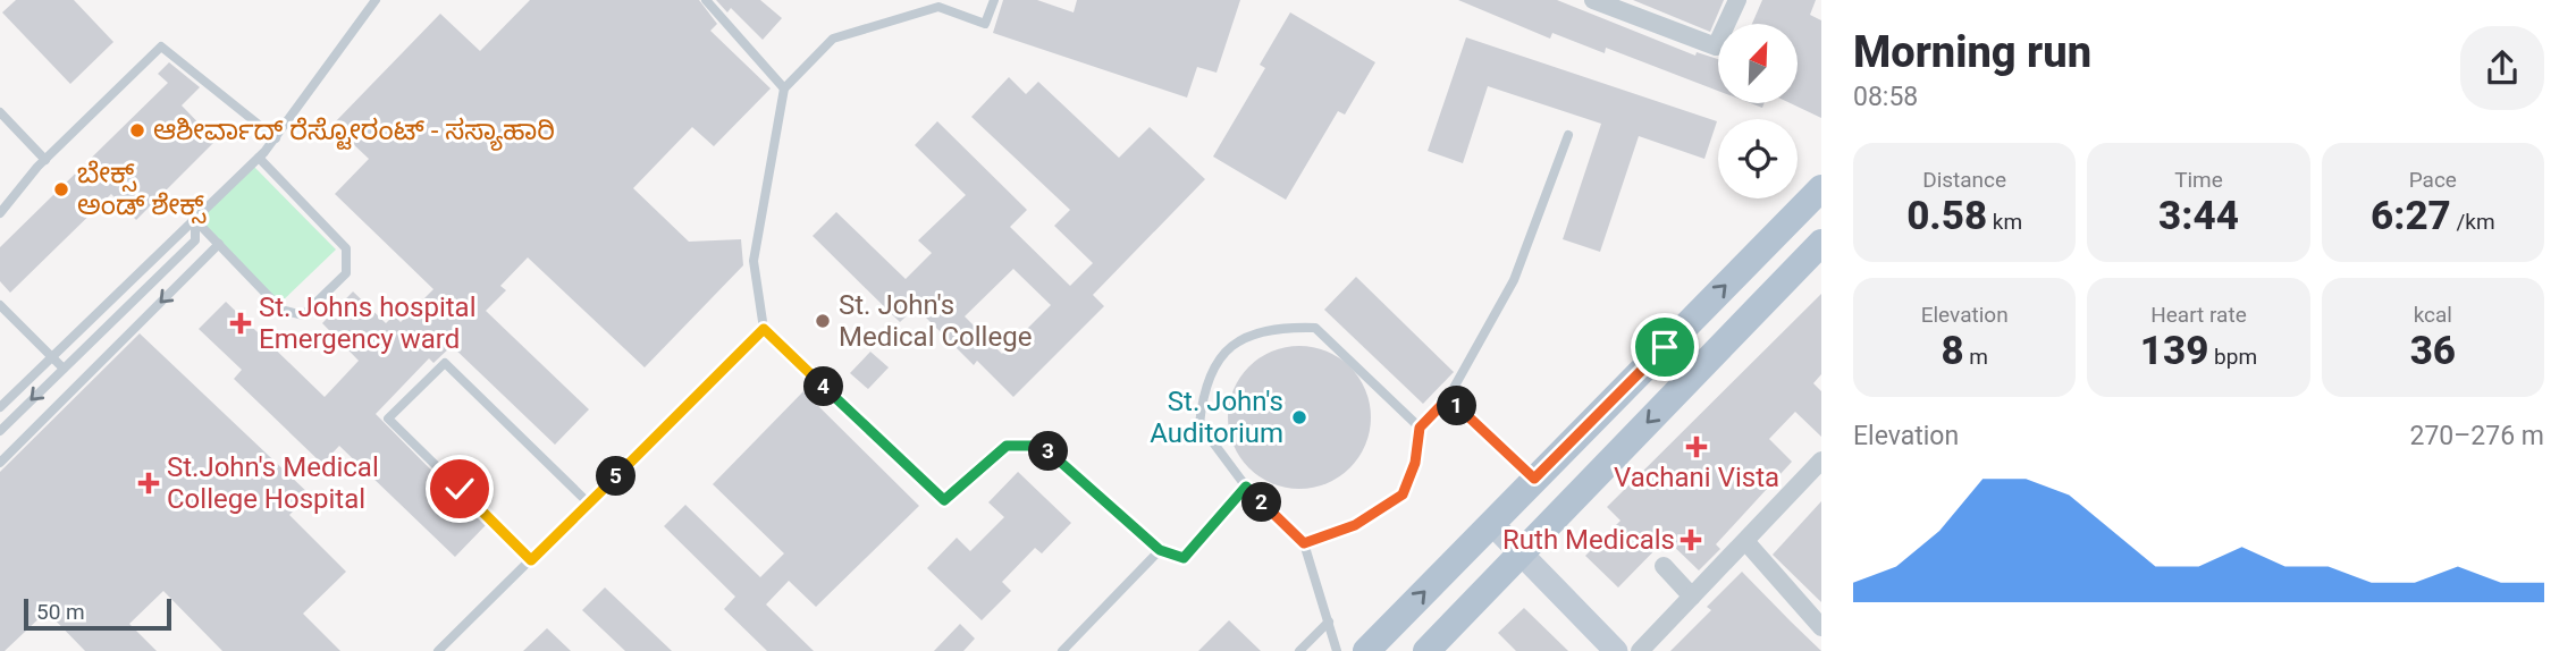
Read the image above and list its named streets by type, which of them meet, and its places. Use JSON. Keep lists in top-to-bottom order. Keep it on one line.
{"places":{"other":["ಆಶೀರ್ವಾದ್ ರೆಸ್ಟೋರಂಟ್ - ಸಸ್ಯಾಹಾರಿ","ಬೇಕ್ಸ್ ಅಂಡ್ ಶೇಕ್ಸ್","St. John's Medical College","St. John's Auditorium"],"health":["St. Johns hospital Emergency ward","Vachani Vista","St.John's Medical College Hospital","Ruth Medicals"]},"scale_bar":"50 m","north":"top right","page":{"heading":["Morning run","08:58"],"stats":[["Distance","0.58 km"],["Time","3:44"],["Pace","6:27 /km"],["Elevation","8 m"],["Heart rate","139 bpm"],["kcal","36"]],"pins":["4","1","3","5","2"],"chart":["Elevation","270–276 m"],"scale":"50 m"}}
